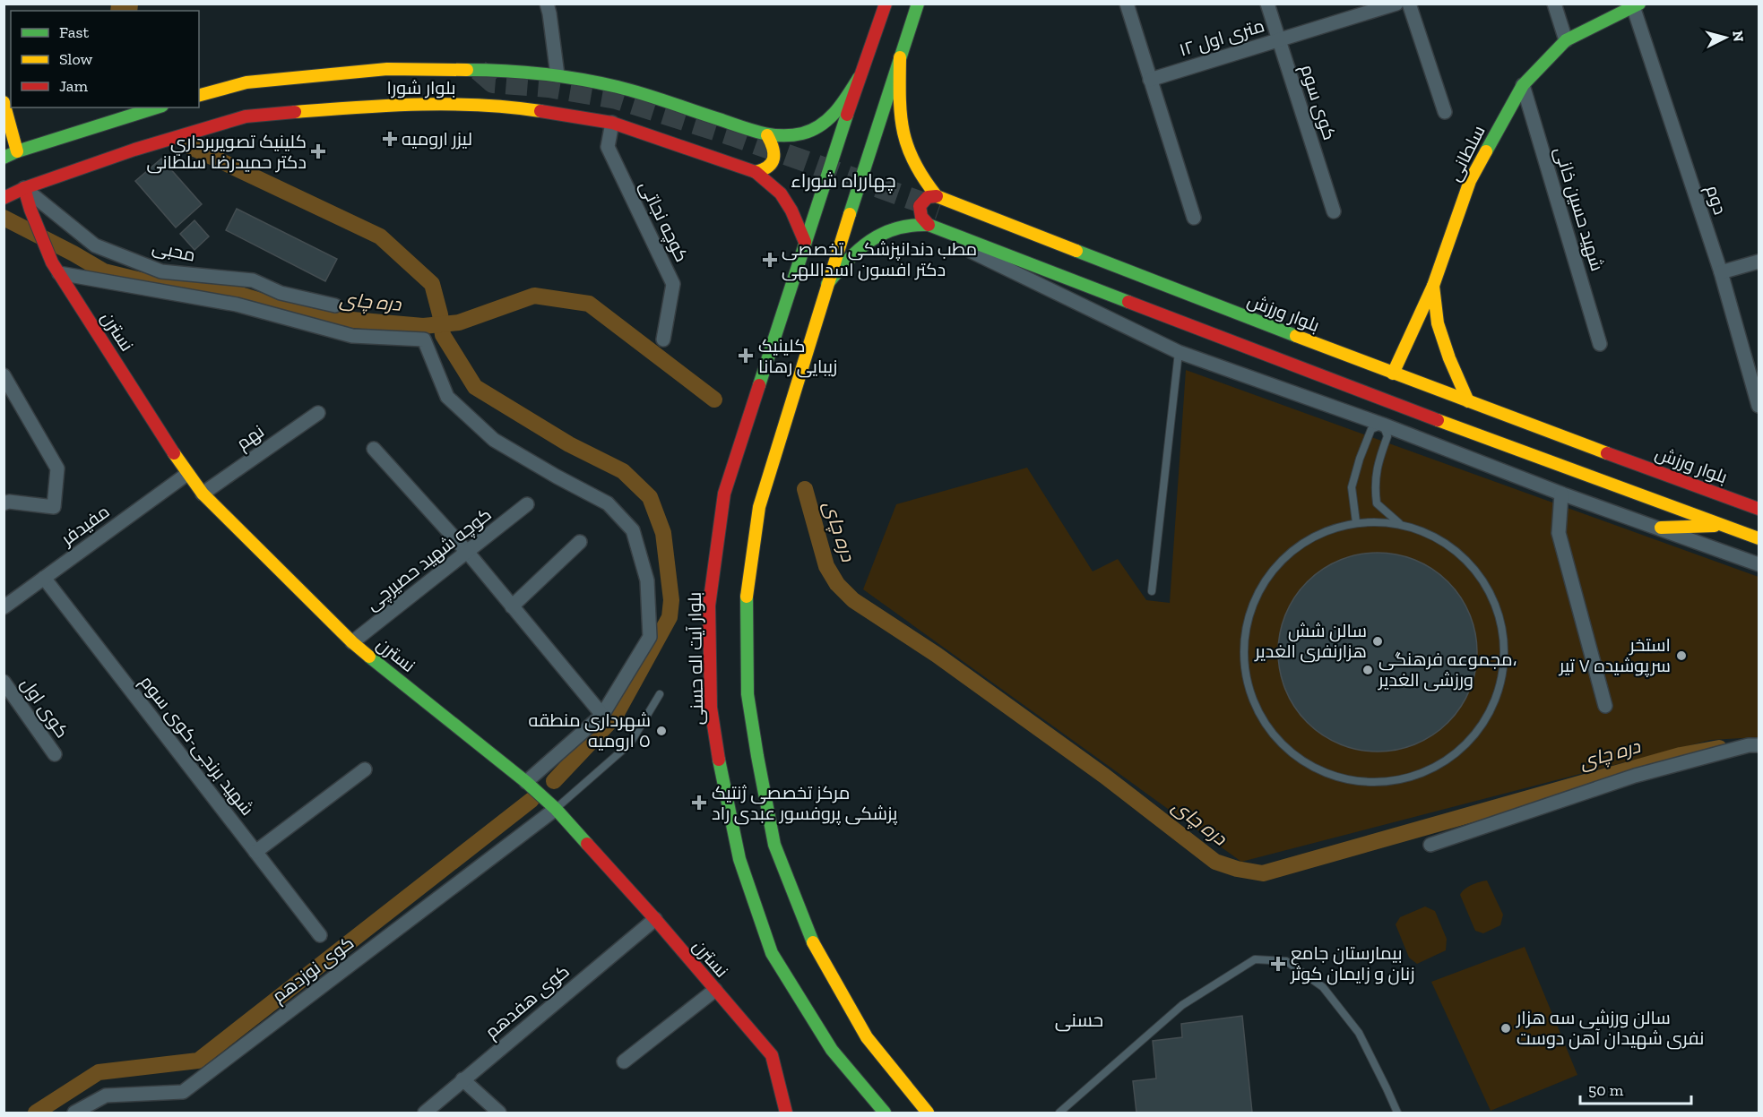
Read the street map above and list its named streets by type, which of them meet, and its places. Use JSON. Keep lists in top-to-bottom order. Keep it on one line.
{"streets":{"main road":["بلوار شورا","سلطانی","بلوار ورزش","نسترن","بلوار آیت اله حسنی"],"street":["۱۲ متری اول","کوی سوم","دوم","شهید حسین خانی","کوچه نجاتی","محبی","نهم","مفیدفر","کوچه شهید حصیرچی","کوی اول","شهید برنجی-کوی سوم","کوی نوزدهم","کوی هفدهم"]},"crossings":[["۱۲ متری اول","کوی سوم"],["بلوار شورا","کوچه نجاتی"],["بلوار شورا","محبی"],["بلوار شورا","نسترن"],["بلوار شورا","بلوار آیت اله حسنی"],["سلطانی","دوم"],["سلطانی","شهید حسین خانی"],["سلطانی","بلوار ورزش"],["محبی","نسترن"],["نسترن","نهم"],["نسترن","مفیدفر"],["نسترن","کوچه شهید حصیرچی"],["نسترن","کوی نوزدهم"],["نسترن","کوی هفدهم"],["مفیدفر","شهید برنجی-کوی سوم"]],"districts":["چهارراه شوراء","حسنی"],"water":["دره چای"],"places":{"health":["لیزر ارومیه","کلینیک تصويربرداري دکتر حمیدرضا سلطانی","مطب دندانپزشکی تخصصی دکتر افسون اسداللهی","کلینیک زیبایی رهانا","مرکز تخصصی ژنتیک پزشکی پروفسور عبدی راد","بیمارستان جامع زنان و زایمان کوثر"],"other":["سالن شش هزارنفری الغدیر","استخر سرپوشیده ۷ تیر","مجموعه فرهنگی، ورزشی الغدیر","شهردارى منطقه ٥ ارومیه","سالن ورزشی سه هزار نفری شهیدان آهن دوست"]},"legend":["Fast","Slow","Jam"],"scale_bar":"50 m","north":"right"}
